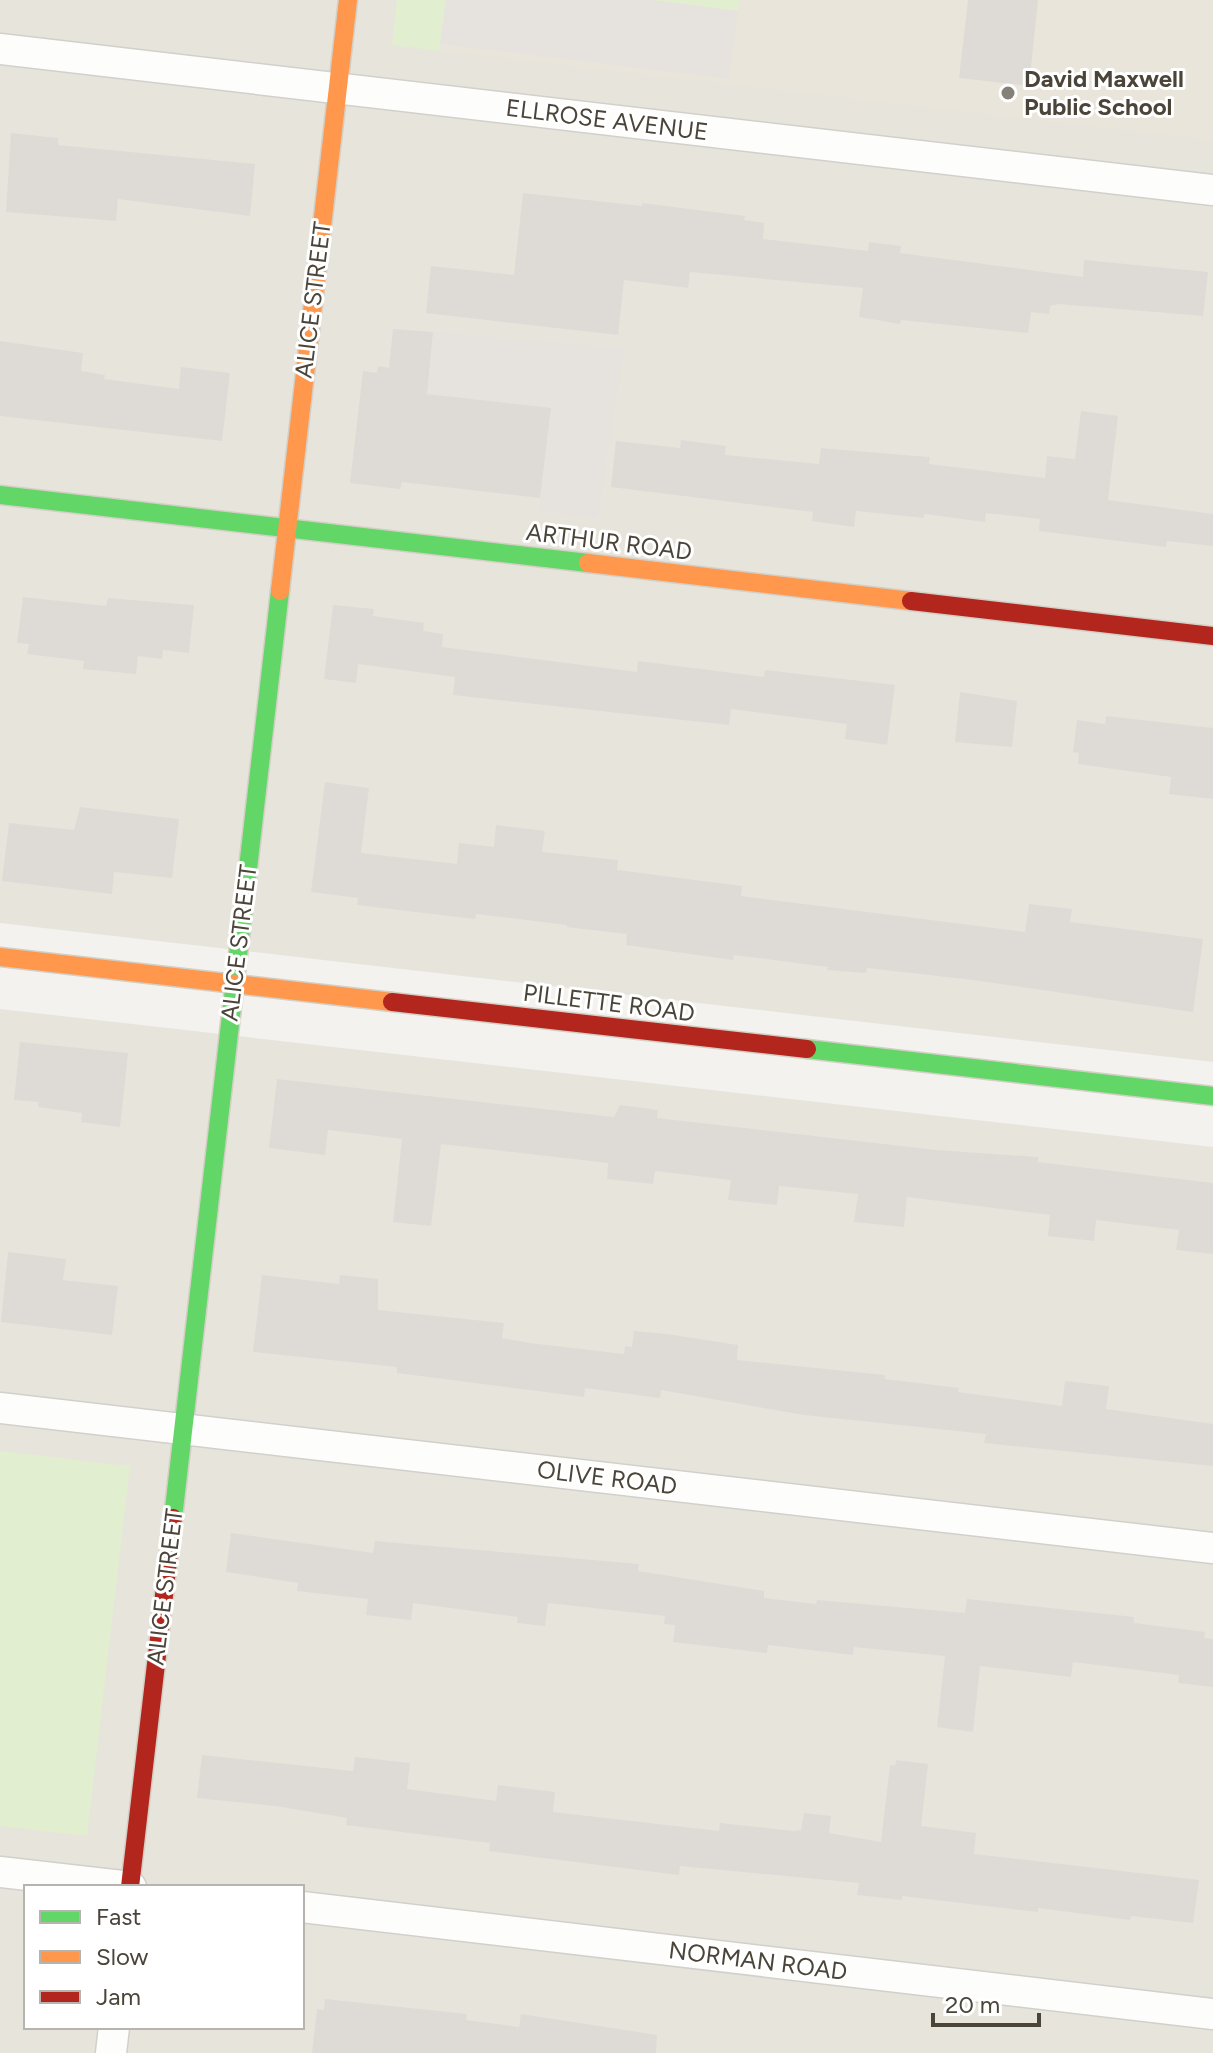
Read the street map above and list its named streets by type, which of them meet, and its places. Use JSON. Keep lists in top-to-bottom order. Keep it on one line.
{"streets":{"street":["ELLROSE AVENUE","ALICE STREET","ARTHUR ROAD","PILLETTE ROAD","OLIVE ROAD","NORMAN ROAD"]},"crossings":[["ELLROSE AVENUE","ALICE STREET"],["ALICE STREET","ARTHUR ROAD"],["ALICE STREET","PILLETTE ROAD"],["ALICE STREET","OLIVE ROAD"]],"places":["David Maxwell Public School"],"legend":["Fast","Slow","Jam"],"scale_bar":"20 m"}
